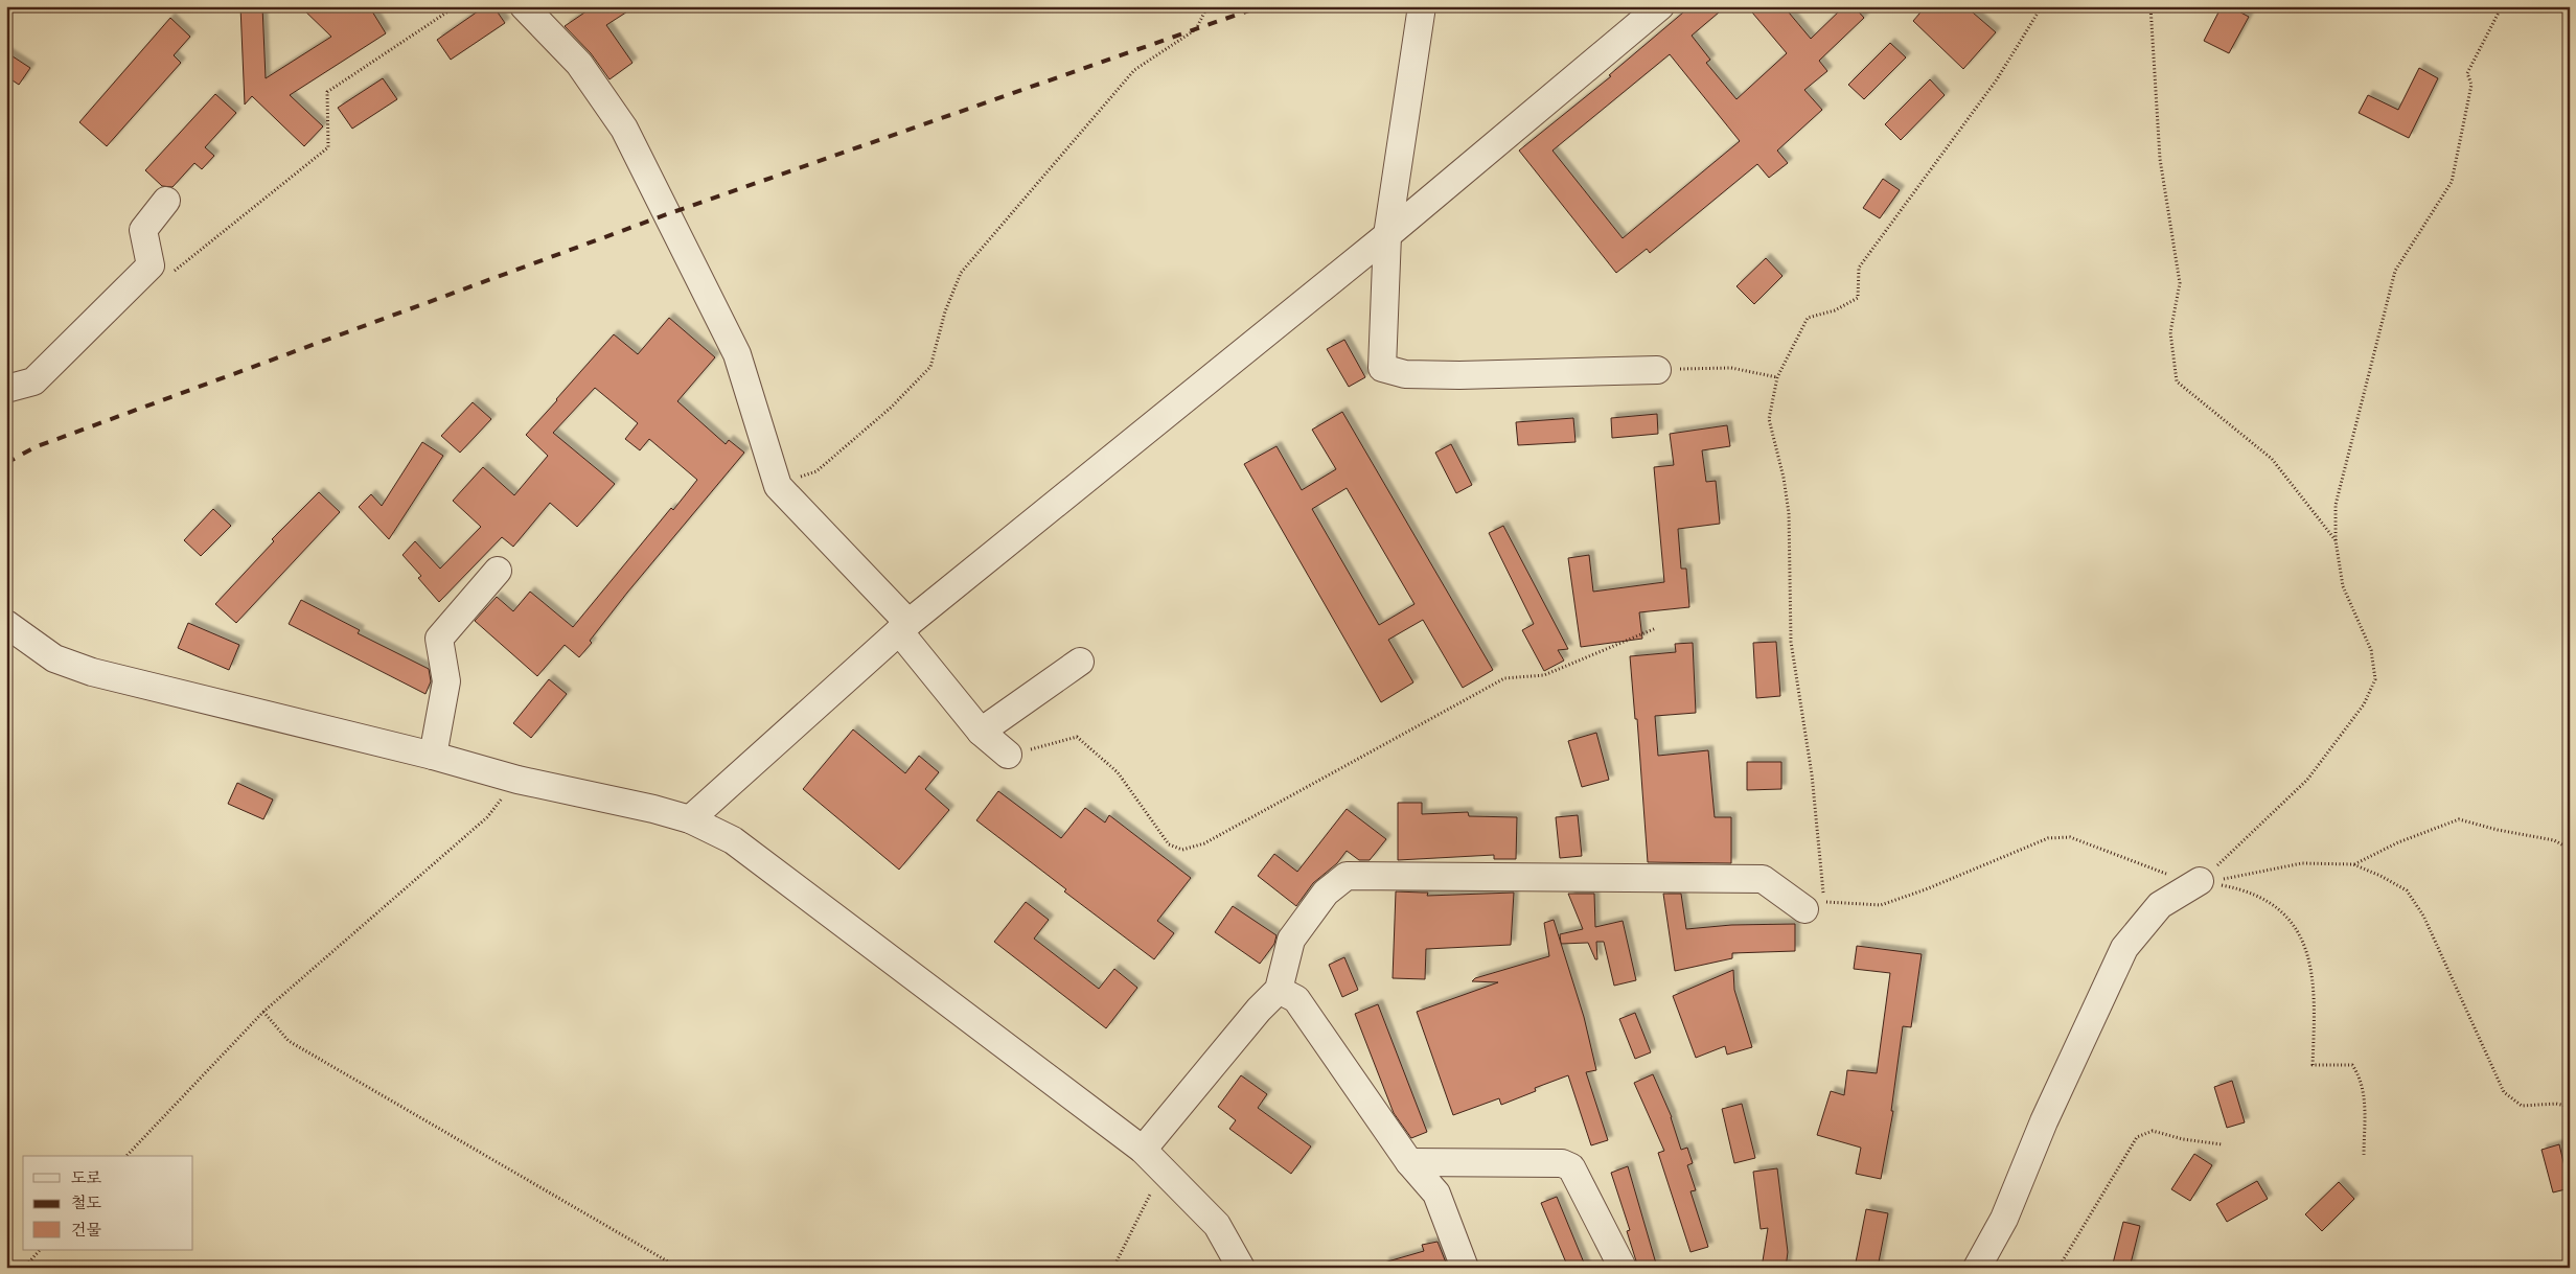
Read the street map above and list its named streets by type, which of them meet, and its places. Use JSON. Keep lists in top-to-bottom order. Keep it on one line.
{"legend":["도로","철도","건물"]}
